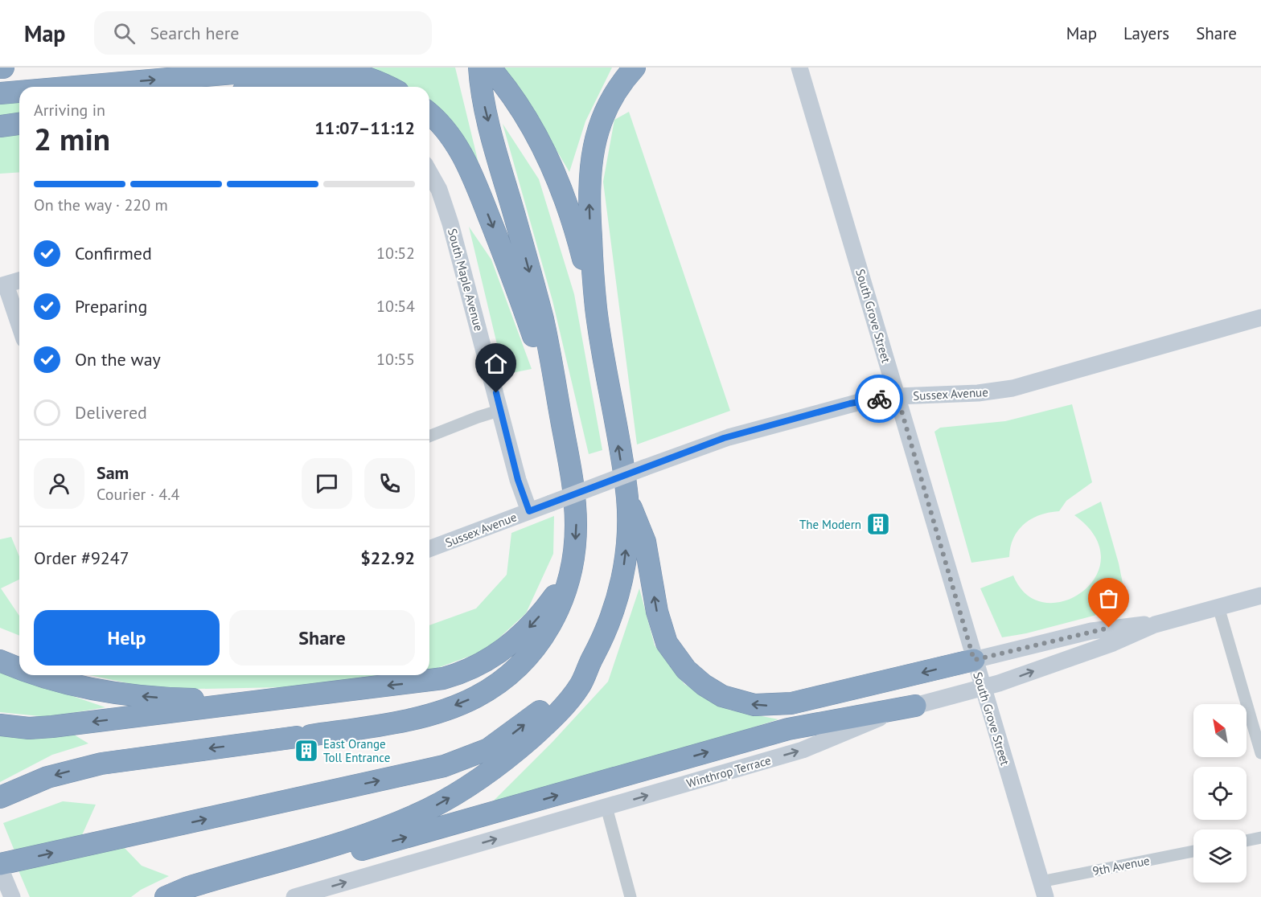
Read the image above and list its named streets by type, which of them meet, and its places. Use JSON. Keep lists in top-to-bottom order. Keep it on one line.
{"streets":{"main road":["South Maple Avenue","South Grove Street","Sussex Avenue","Winthrop Terrace"],"street":["9th Avenue"]},"crossings":[["South Maple Avenue","Sussex Avenue"],["South Grove Street","Sussex Avenue"],["South Grove Street","Winthrop Terrace"],["South Grove Street","9th Avenue"]],"one_way":["Winthrop Terrace"],"places":{"building":["The Modern","East Orange Toll Entrance"]},"north":"top left","page":{"header":"Map","search":"Search here","nav":["Map","Layers","Share"],"heading":["2 min","Arriving in","11:07–11:12"],"panel":["Sam","Courier · 4.4","Order #9247","$22.92"],"bar":"On the way · 220 m","list":[["Confirmed","10:52"],["Preparing","10:54"],["On the way","10:55"],"Delivered"],"buttons":["Help","Share"]}}
